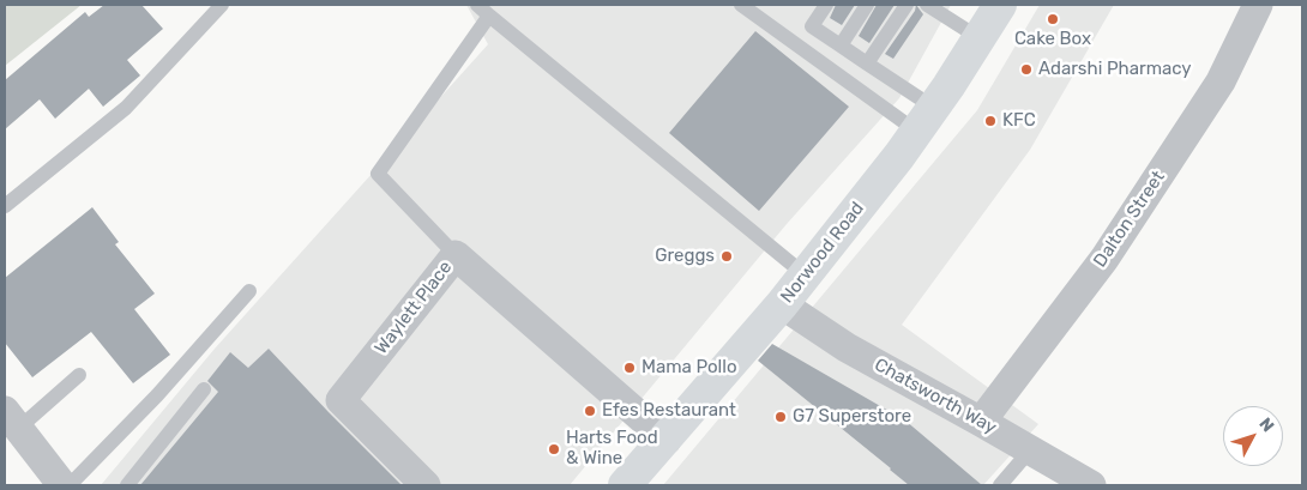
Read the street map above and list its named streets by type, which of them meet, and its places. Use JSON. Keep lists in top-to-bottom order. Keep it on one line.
{"streets":{"main road":["Norwood Road"],"street":["Dalton Street","Waylett Place","Chatsworth Way"]},"crossings":[["Dalton Street","Chatsworth Way"],["Norwood Road","Waylett Place"],["Norwood Road","Chatsworth Way"]],"places":["Cake Box","Adarshi Pharmacy","KFC","Greggs","Mama Pollo","Efes Restaurant","G7 Superstore","Harts Food & Wine"],"north":"top right"}
